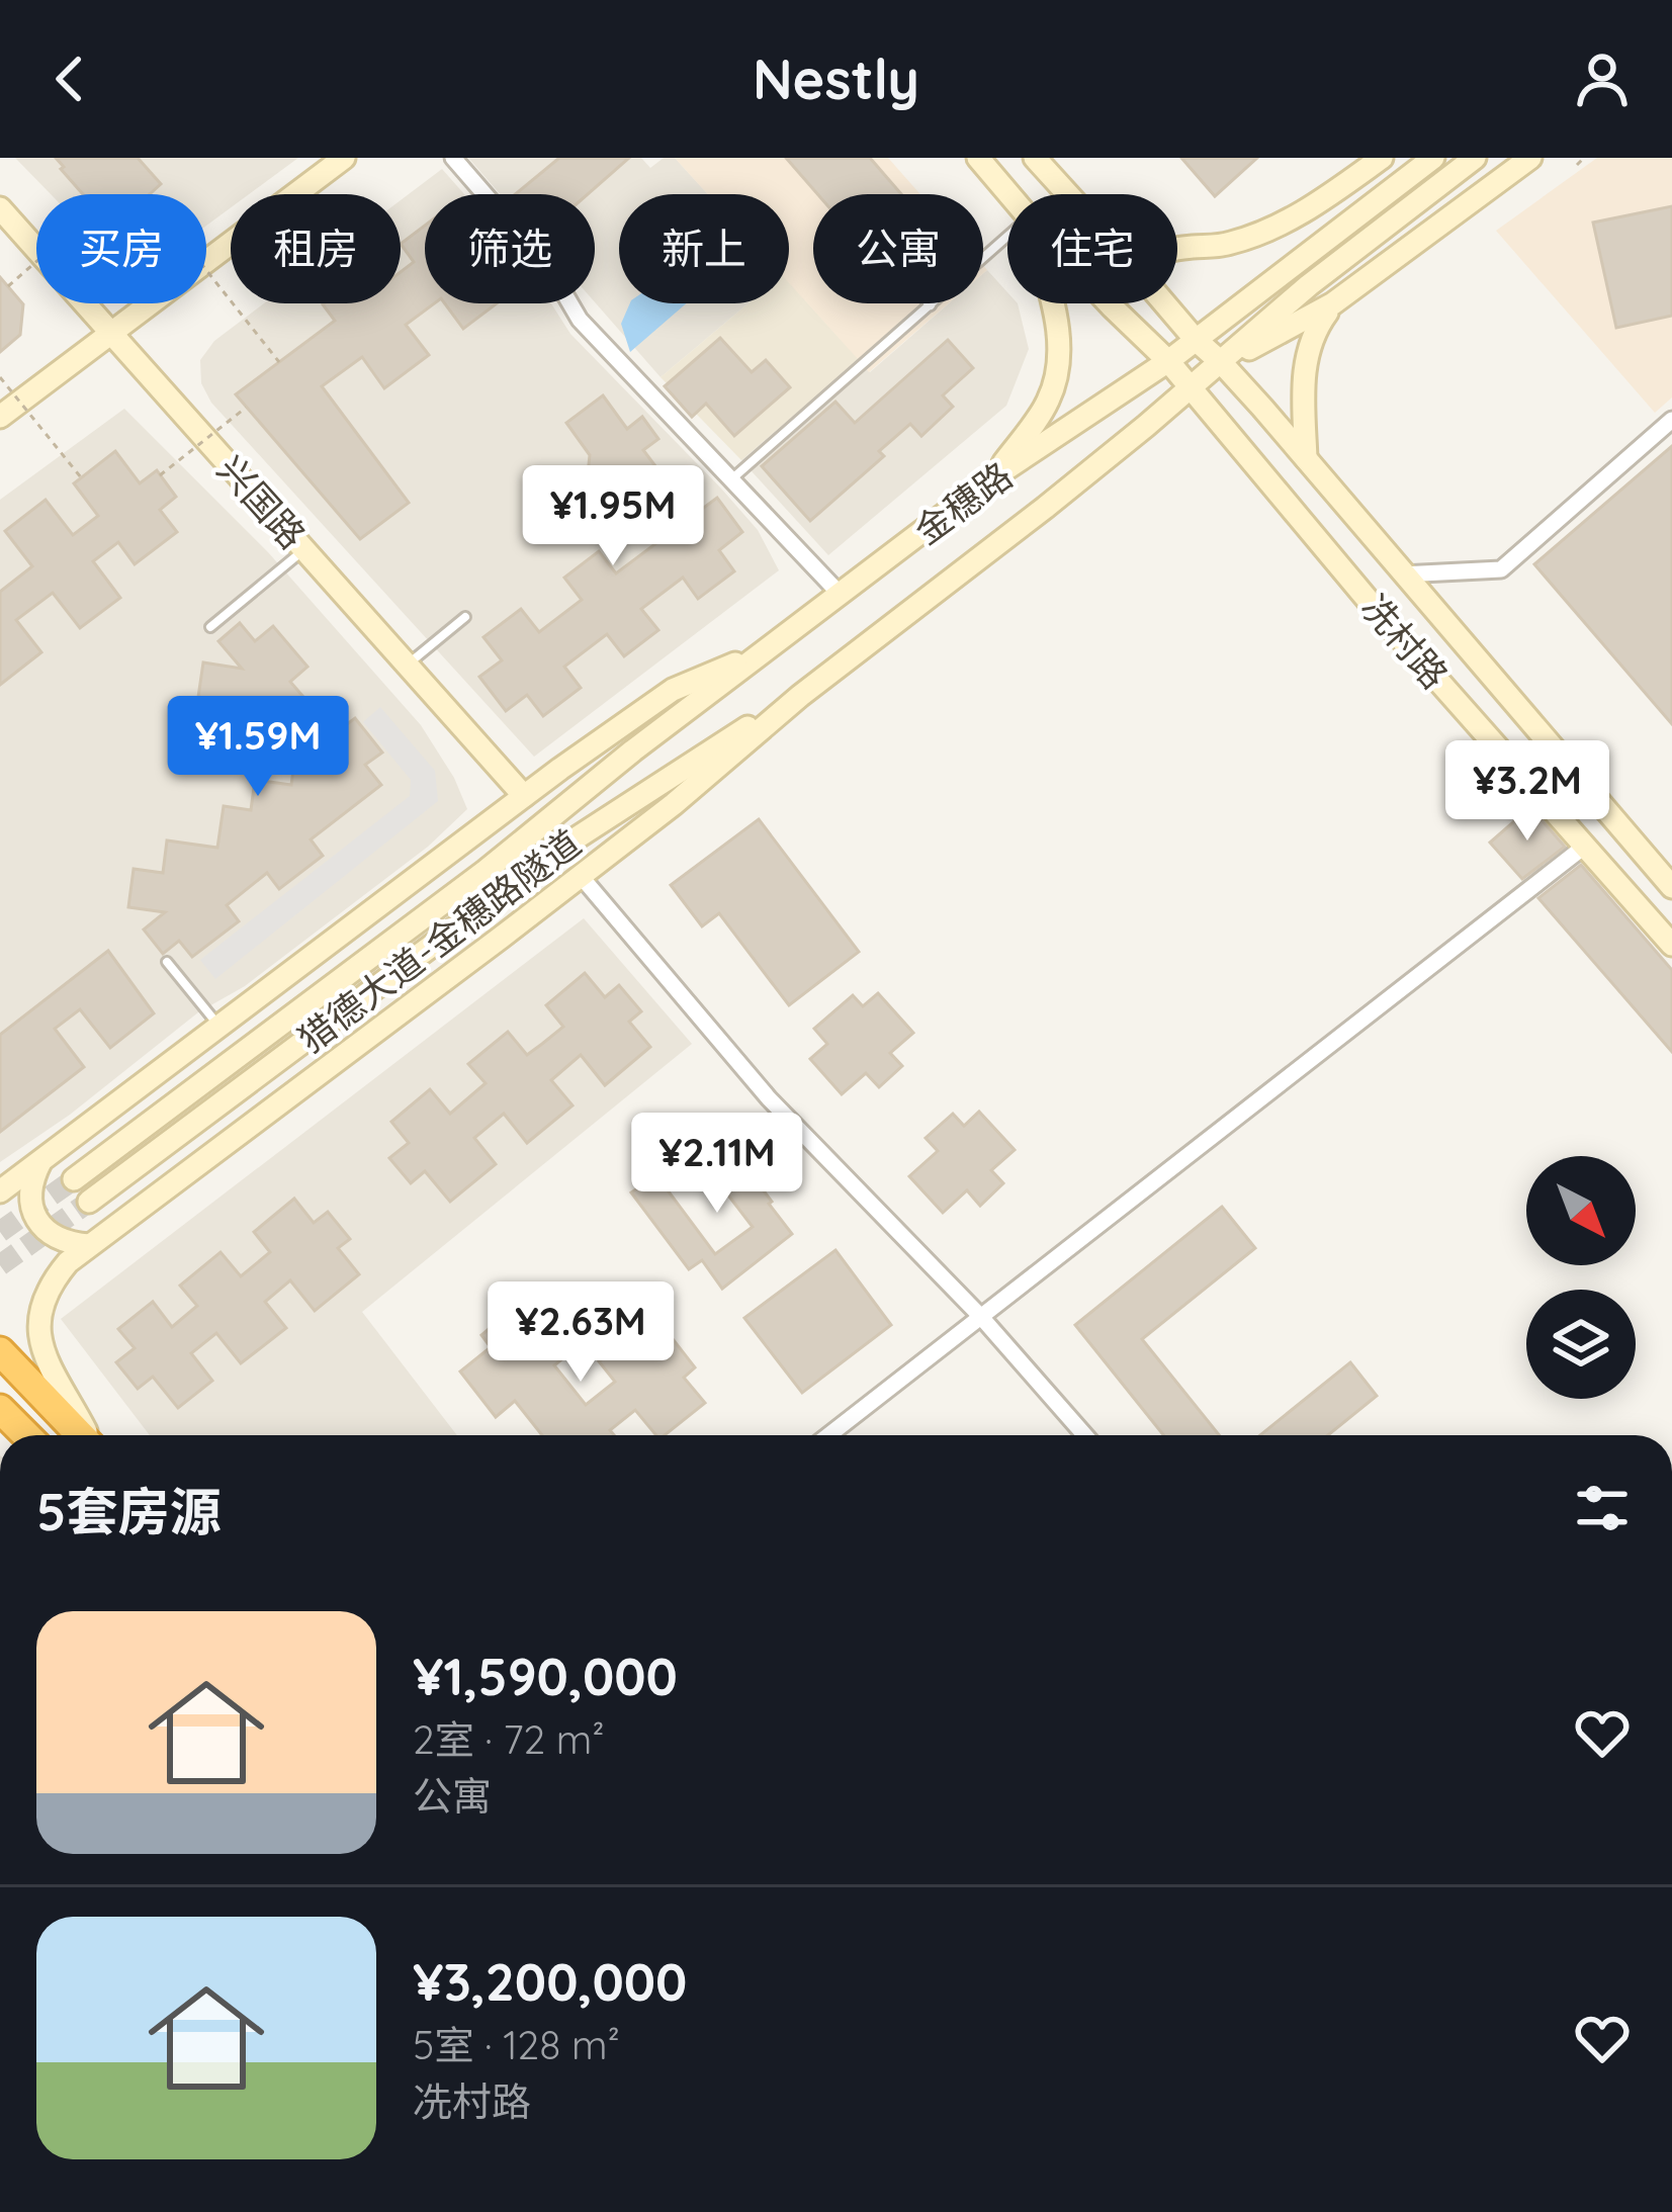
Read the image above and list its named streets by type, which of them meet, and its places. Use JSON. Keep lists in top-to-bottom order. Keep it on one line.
{"streets":{"main road":["兴国路","金穗路","冼村路","猎德大道-金穗路隧道"]},"crossings":[["金穗路","冼村路"],["金穗路","猎德大道-金穗路隧道"]],"north":"bottom right","page":{"header":"Nestly","chip":["买房","租房","筛选","新上","公寓","住宅"],"price":["¥1.95M","¥1.59M","¥3.2M","¥2.11M","¥2.63M"],"heading":"5套房源","list":[{"name":"¥1,590,000","note":"2室 · 72 m² · 公寓"},{"name":"¥3,200,000","note":"5室 · 128 m² · 冼村路"}]}}
